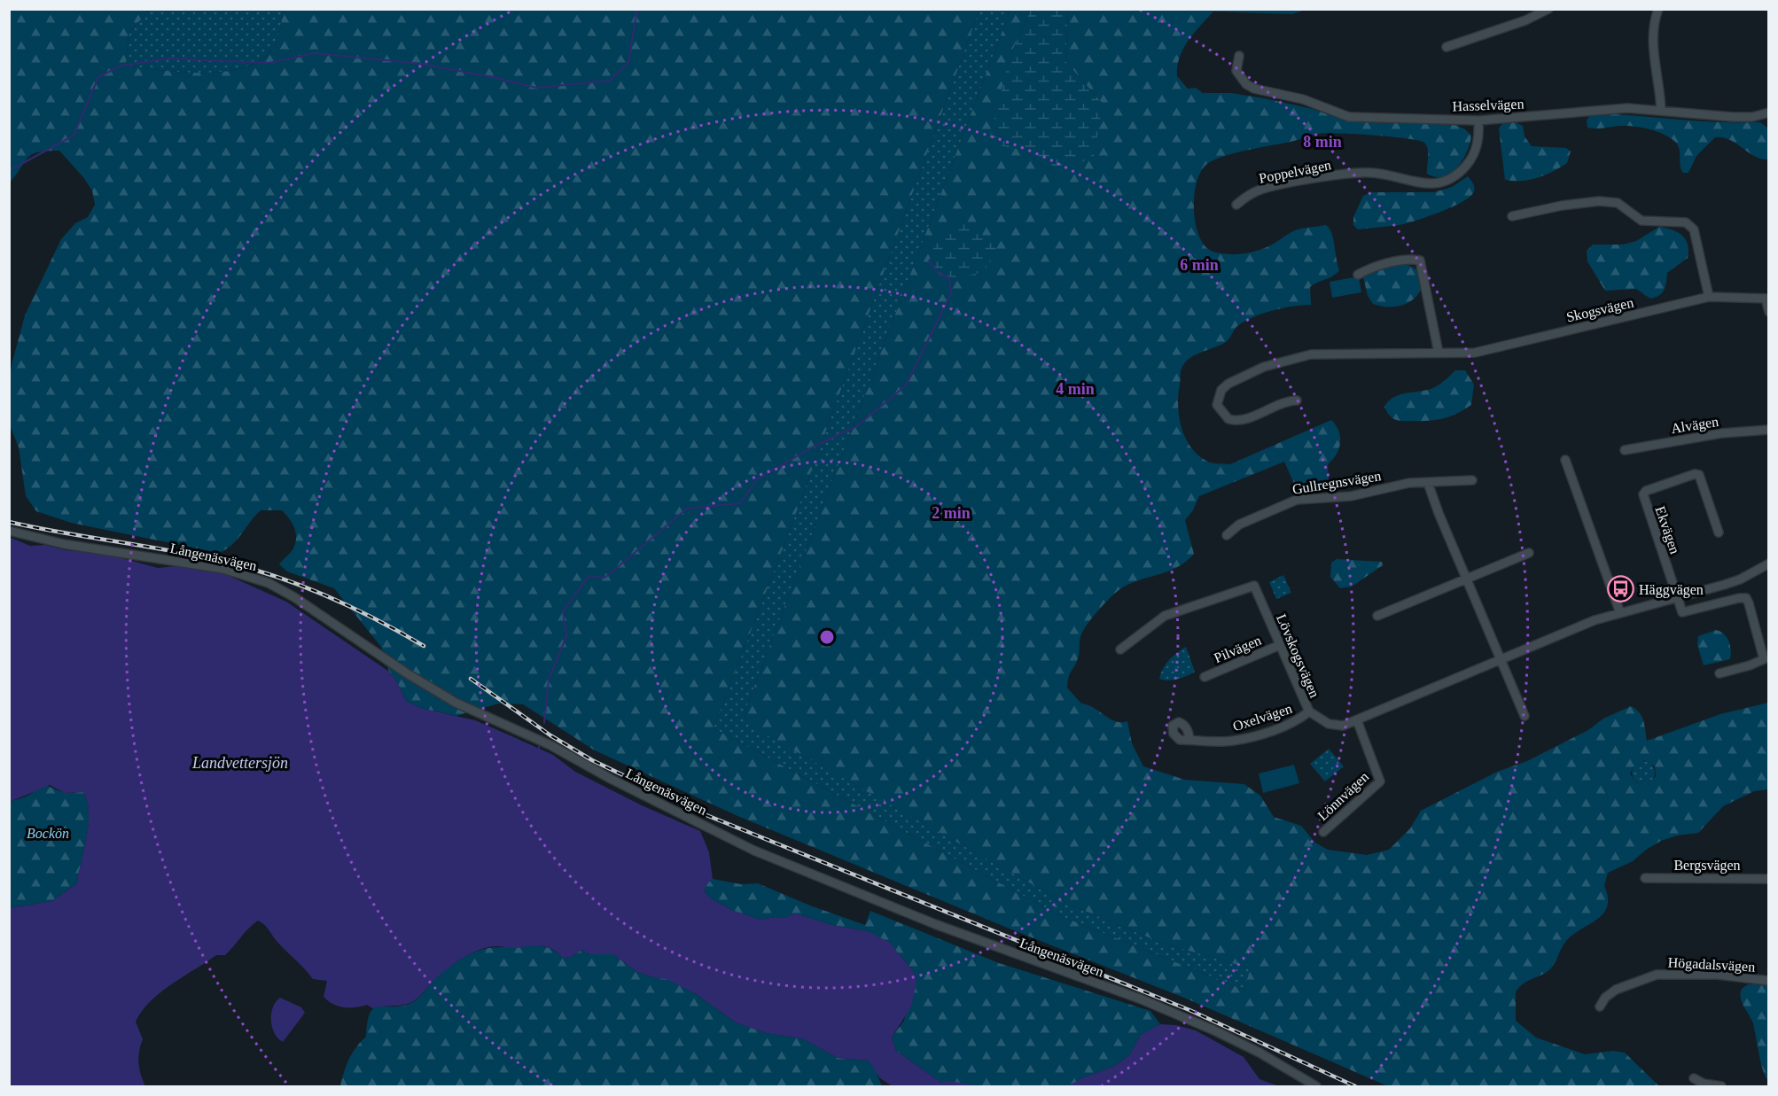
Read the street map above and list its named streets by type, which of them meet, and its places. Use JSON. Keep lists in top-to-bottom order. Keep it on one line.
{"streets":{"street":["Hasselvägen","Poppelvägen","Skogsvägen","Alvägen","Gullregnsvägen","Ekvägen","Långenäsvägen","Pilvägen","Lövskogsvägen","Oxelvägen","Lönnvägen","Bergsvägen","Högadalsvägen"]},"crossings":[["Hasselvägen","Poppelvägen"],["Ekvägen","Lövskogsvägen"],["Pilvägen","Lövskogsvägen"],["Lövskogsvägen","Oxelvägen"],["Lövskogsvägen","Lönnvägen"]],"water":["Landvettersjön"],"parks":["Bockön"],"places":{"bus stop":["Häggvägen"]},"rings":["8 min","6 min","4 min","2 min"]}
